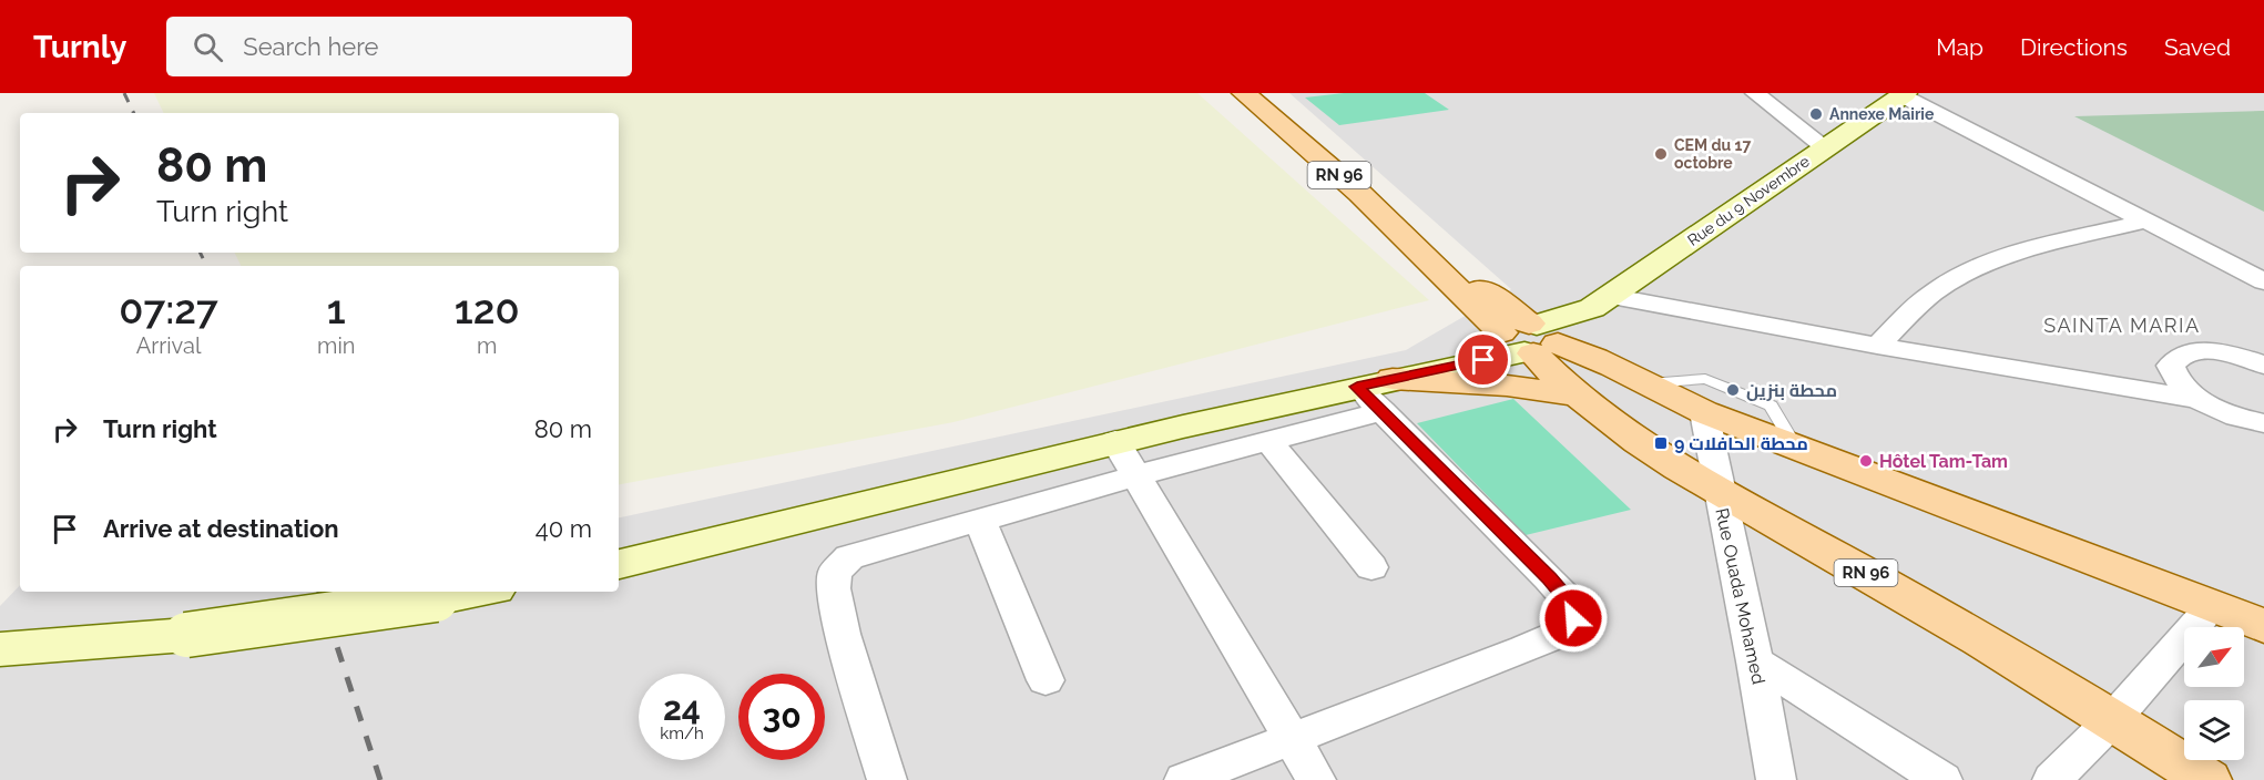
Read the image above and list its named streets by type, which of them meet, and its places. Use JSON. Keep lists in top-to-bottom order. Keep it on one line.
{"streets":{"main road":["RN 96","Rue du 9 Novembre"],"street":["Rue Ouada Mohamed"]},"crossings":[["RN 96","Rue du 9 Novembre"],["RN 96","Rue Ouada Mohamed"]],"districts":["SAINTA MARIA"],"places":{"other":["Annexe Mairie","CEM du 17 octobre","محطة بنزين","Hôtel Tam-Tam"],"transit":["محطة الحافلات 9"]},"north":"top right","page":{"header":"Turnly","search":"Search here","nav":["Map","Directions","Saved"],"turn":["80 m","Turn right"],"eta":["07:27","Arrival","1","min","120","m"],"list":[{"name":"Turn right","value":"80 m"},{"name":"Arrive at destination","value":"40 m"}],"speed":"24 km/h","limit":"30"}}
